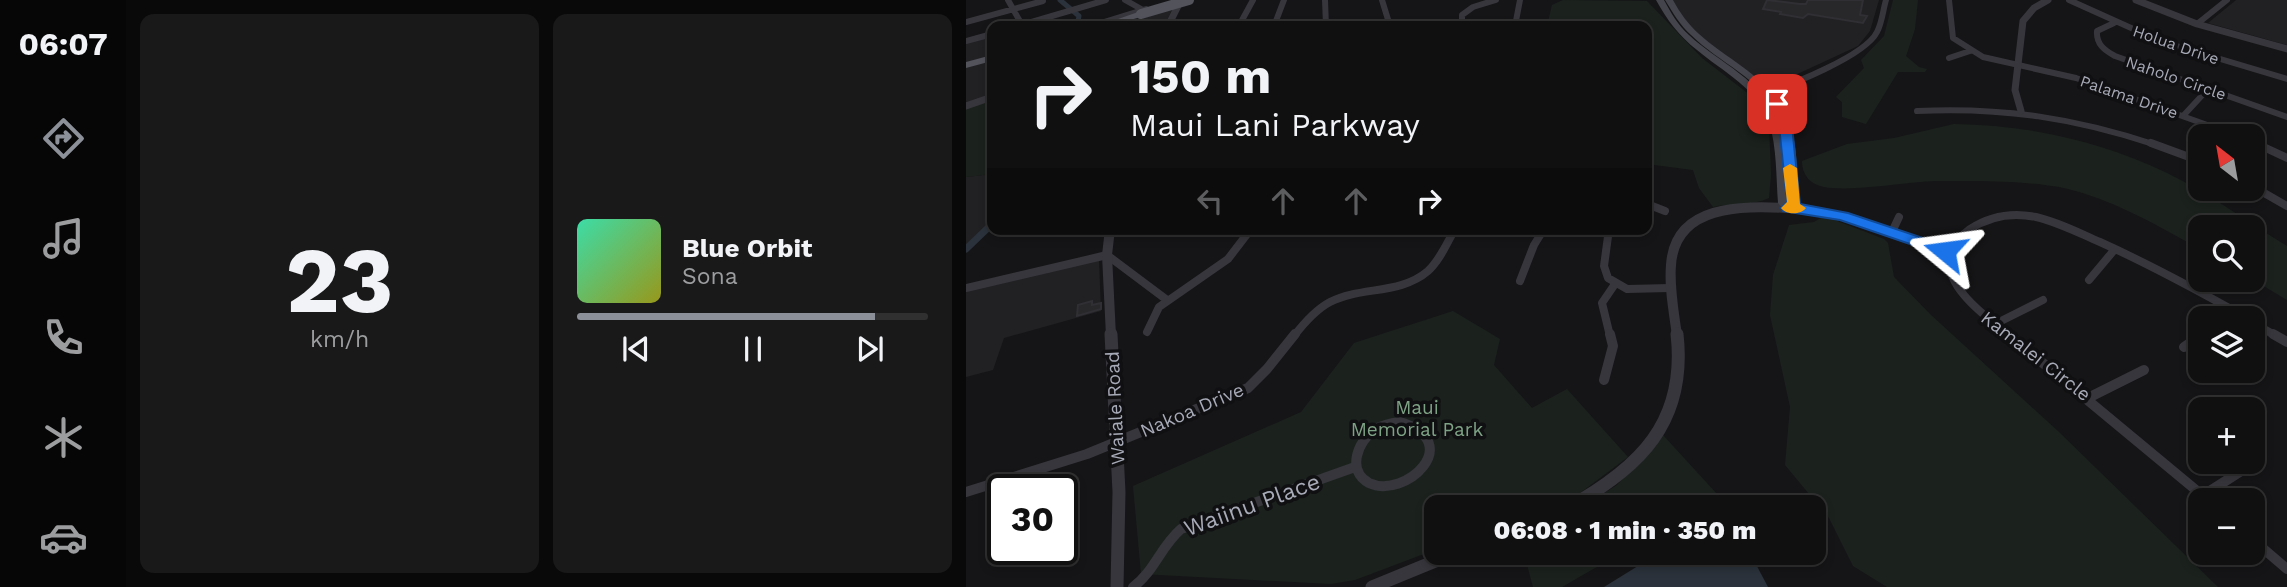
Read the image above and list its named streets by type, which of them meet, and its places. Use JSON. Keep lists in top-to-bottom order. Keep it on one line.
{"streets":{"street":["Holua Drive","Naholo Circle","Palama Drive","Kamalei Circle","Waiale Road","Nakoa Drive","Waiinu Place"]},"crossings":[["Holua Drive","Naholo Circle"],["Waiale Road","Nakoa Drive"]],"parks":["Maui Memorial Park"],"north":"top left","page":{"tabs":"06:07","tile":["23","km/h"],"turn":["150 m","Maui Lani Parkway"],"map_buttons":["+","−"],"song":["Blue Orbit","Sona"],"limit":"30","trip":"06:08 · 1 min · 350 m"}}
